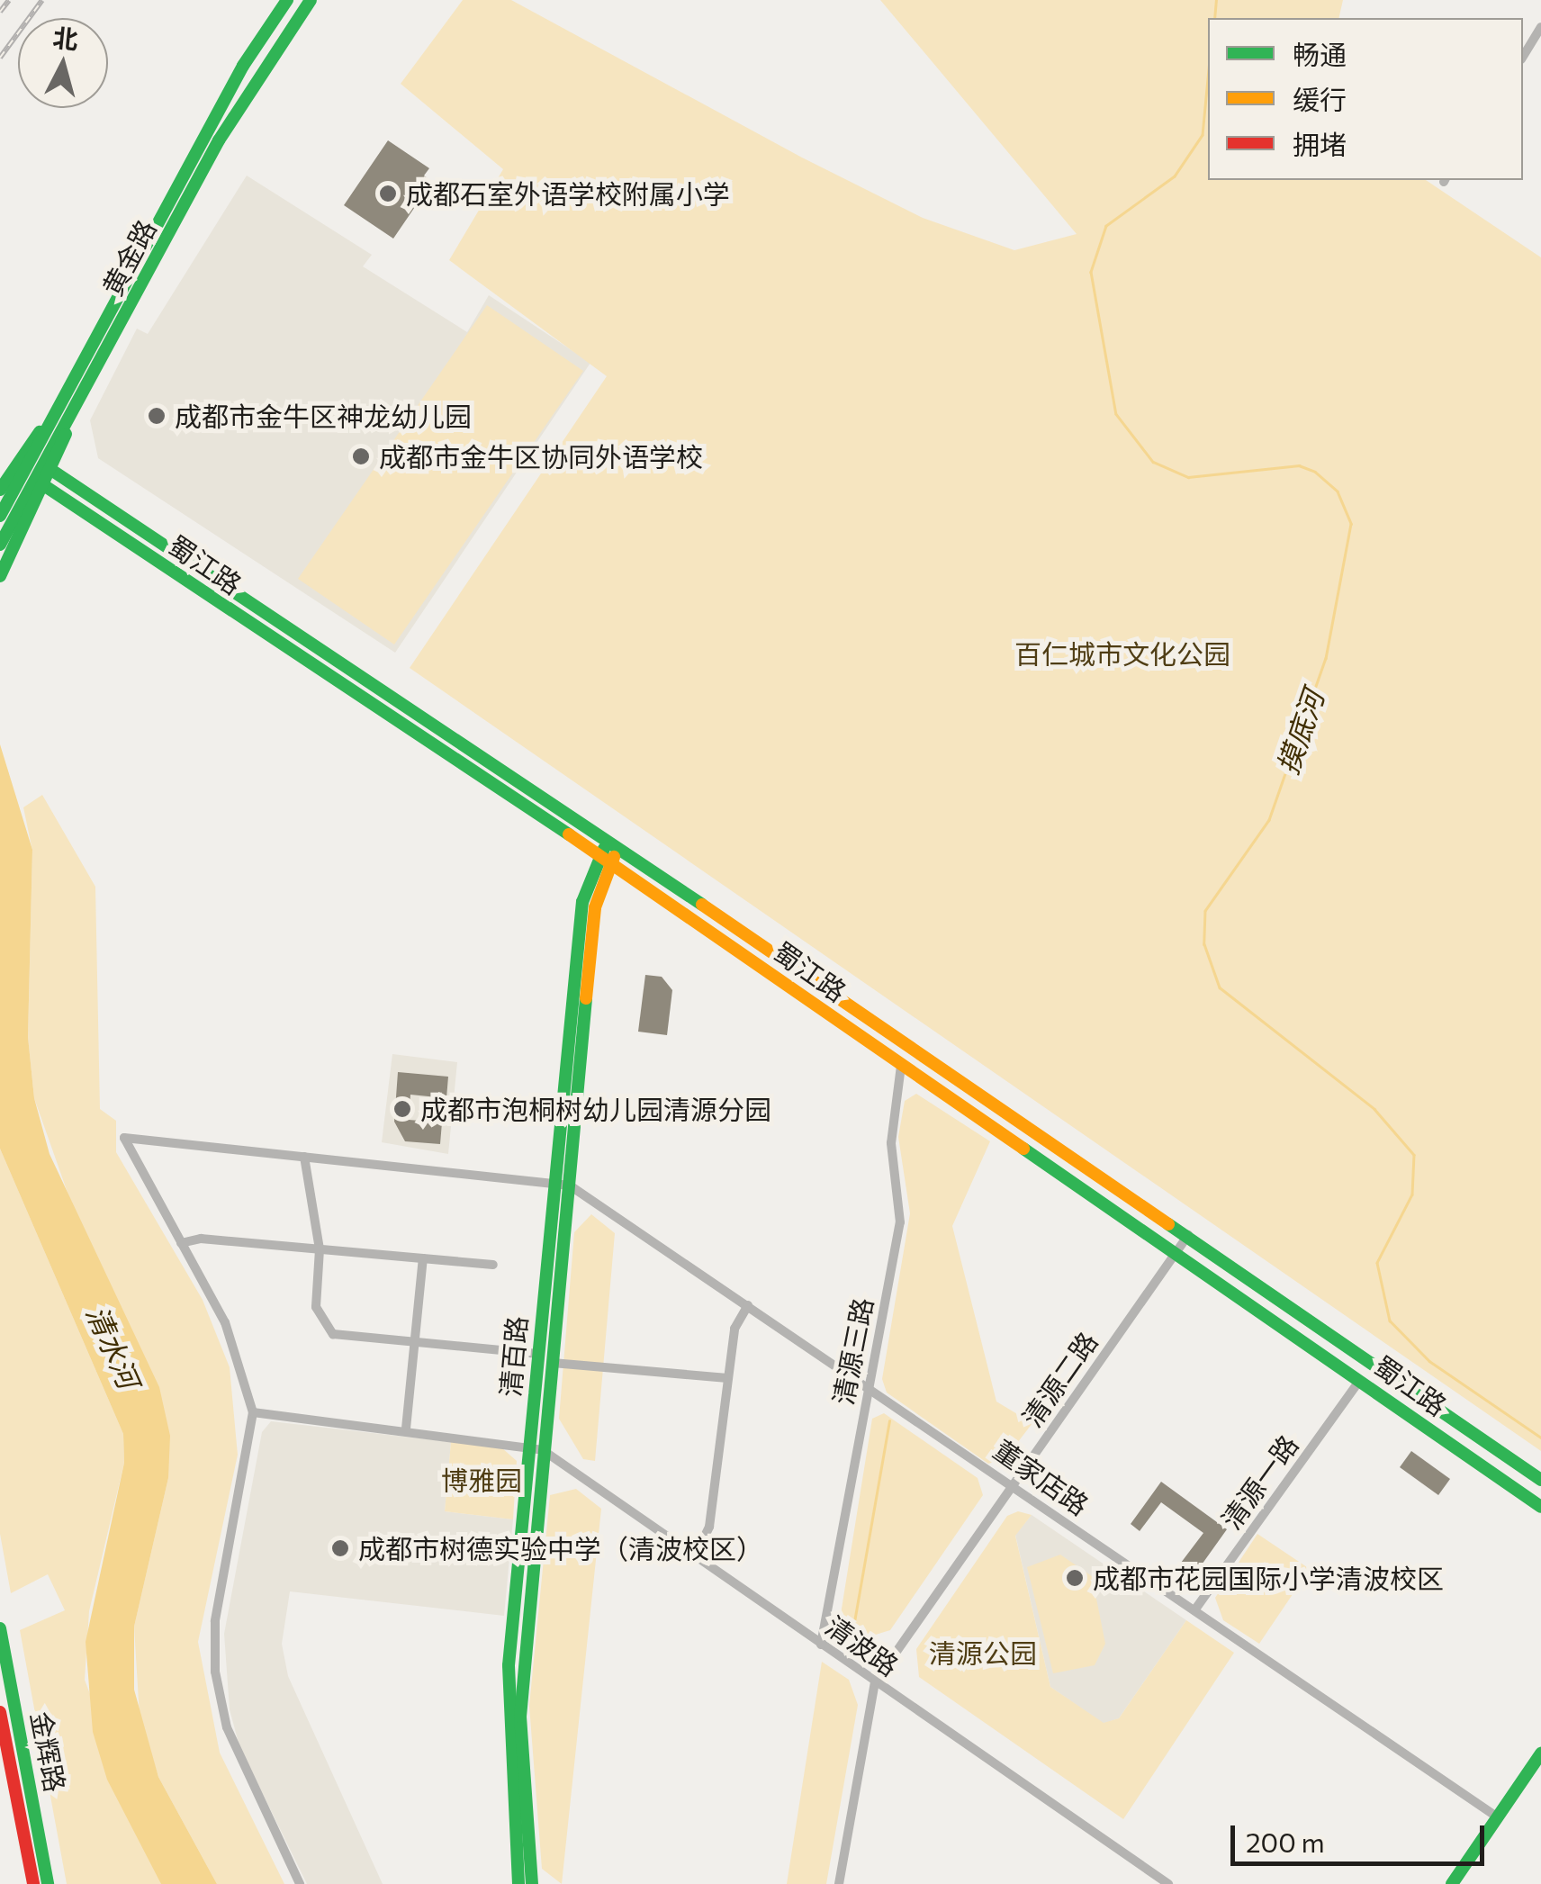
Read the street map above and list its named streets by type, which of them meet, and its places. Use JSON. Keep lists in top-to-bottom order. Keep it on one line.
{"streets":{"street":["黄金路","蜀江路","清源三路","清百路","清源二路","董家店路","清源一路","清波路","金辉路"]},"crossings":[["蜀江路","清源三路"],["蜀江路","清百路"],["蜀江路","清源二路"],["蜀江路","清源一路"],["清源三路","董家店路"],["清源三路","清波路"],["清百路","董家店路"],["清百路","清波路"],["清源二路","董家店路"],["清源二路","清波路"],["董家店路","清源一路"]],"water":["摸底河","清水河"],"parks":["百仁城市文化公园","博雅园","清源公园"],"places":["成都石室外语学校附属小学","成都市金牛区神龙幼儿园","成都市金牛区协同外语学校","成都市泡桐树幼儿园清源分园","成都市树德实验中学（清波校区）","成都市花园国际小学清波校区"],"legend":["畅通","缓行","拥堵"],"scale_bar":"200 m","north":"top"}
